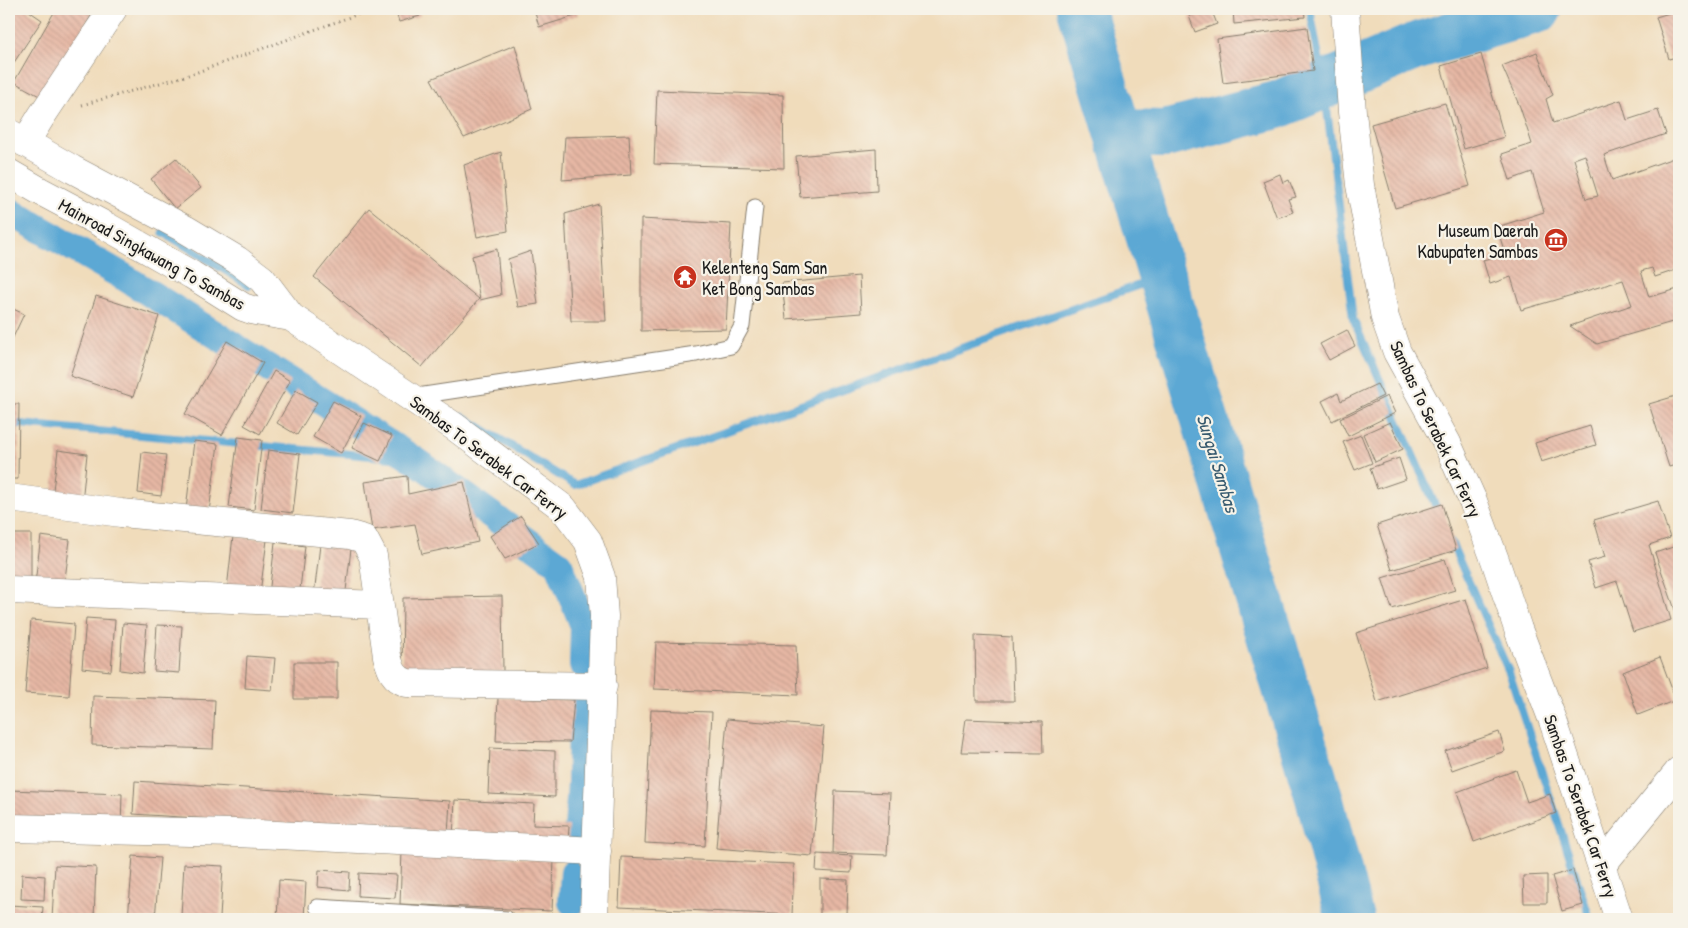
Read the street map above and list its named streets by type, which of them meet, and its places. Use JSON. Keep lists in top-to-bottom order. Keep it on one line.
{"streets":{"main road":["Mainroad Singkawang To Sambas","Sambas To Serabek Car Ferry"]},"crossings":[["Mainroad Singkawang To Sambas","Sambas To Serabek Car Ferry"]],"water":["Sungai Sambas"],"places":{"museum":["Museum Daerah Kabupaten Sambas"],"temple":["Kelenteng Sam San Ket Bong Sambas"]}}
